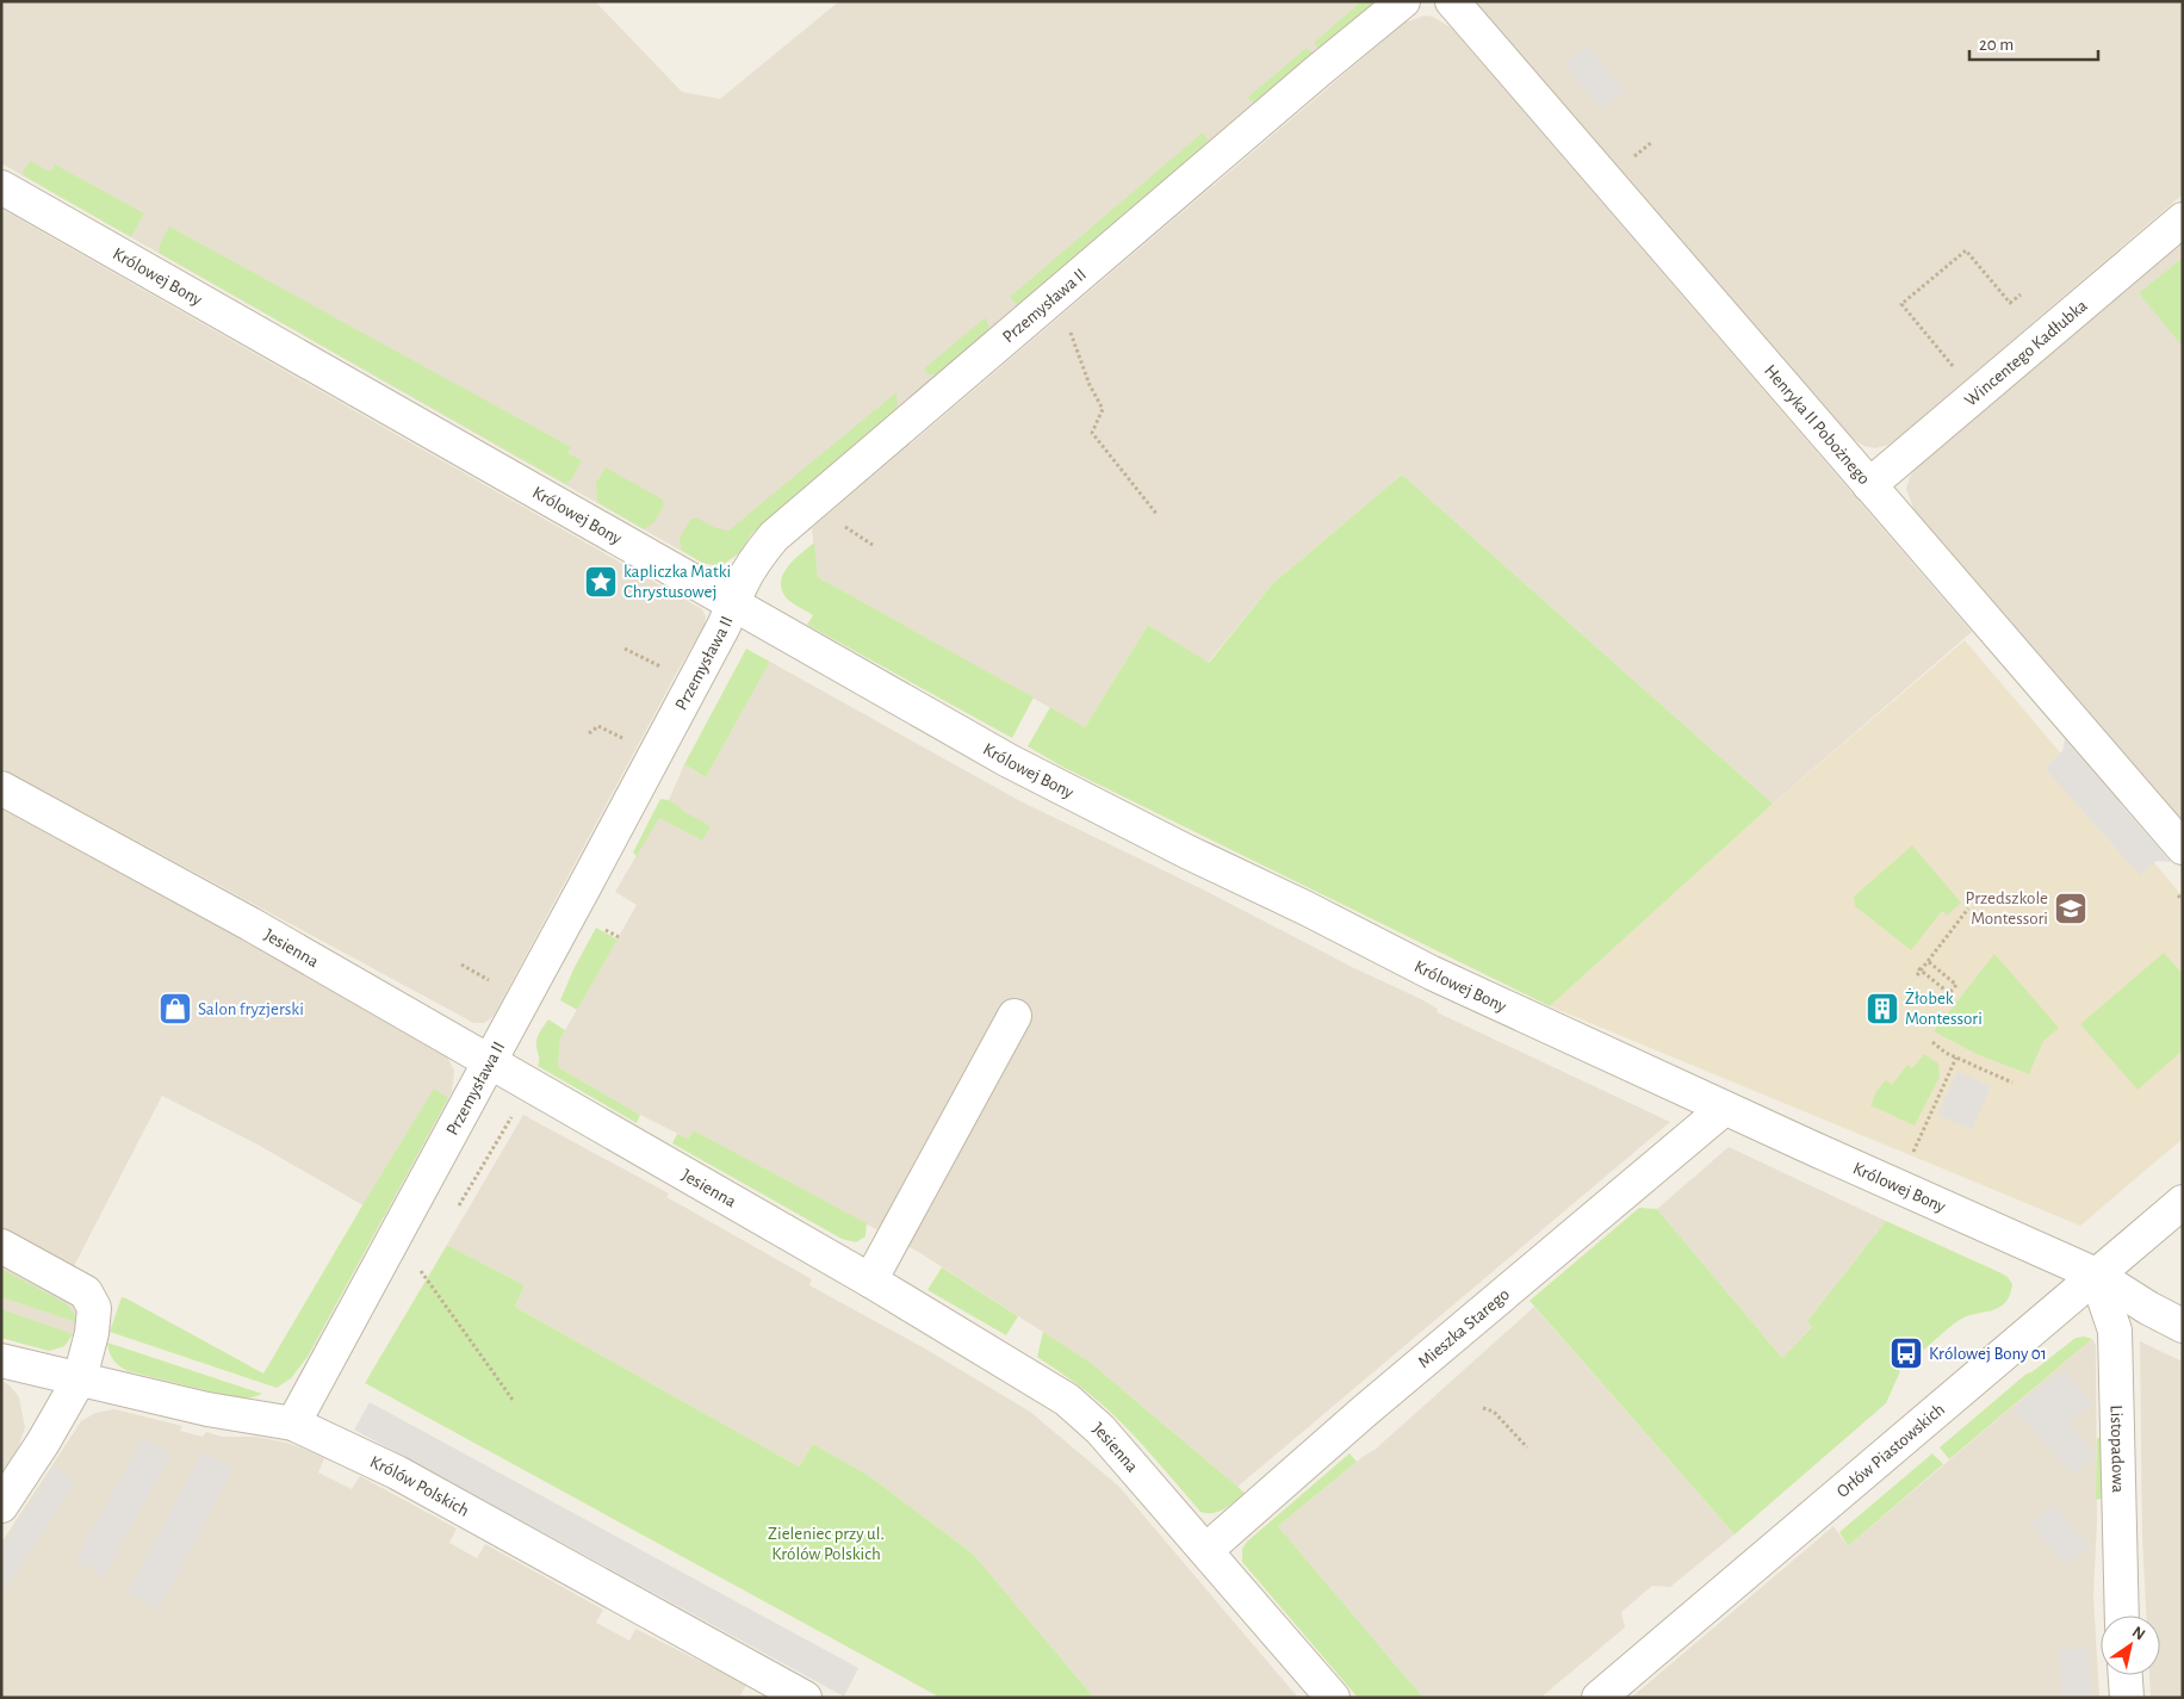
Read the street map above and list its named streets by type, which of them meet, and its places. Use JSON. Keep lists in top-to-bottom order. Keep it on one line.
{"streets":{"street":["Królowej Bony","Przemysława II","Wincentego Kadłubka","Henryka II Pobożnego","Jesienna","Mieszka Starego","Orłów Piastowskich","Listopadowa","Królów Polskich"]},"crossings":[["Królowej Bony","Przemysława II"],["Królowej Bony","Mieszka Starego"],["Królowej Bony","Orłów Piastowskich"],["Królowej Bony","Listopadowa"],["Przemysława II","Jesienna"],["Przemysława II","Królów Polskich"],["Wincentego Kadłubka","Henryka II Pobożnego"],["Jesienna","Mieszka Starego"],["Orłów Piastowskich","Listopadowa"]],"parks":["Zieleniec przy ul. Królów Polskich"],"places":{"place":["kapliczka Matki Chrystusowej"],"school or university":["Przedszkole Montessori"],"shop":["Salon fryzjerski"],"building":["Żłobek Montessori"],"bus stop":["Królowej Bony 01"]},"scale_bar":"20 m","north":"top right"}
